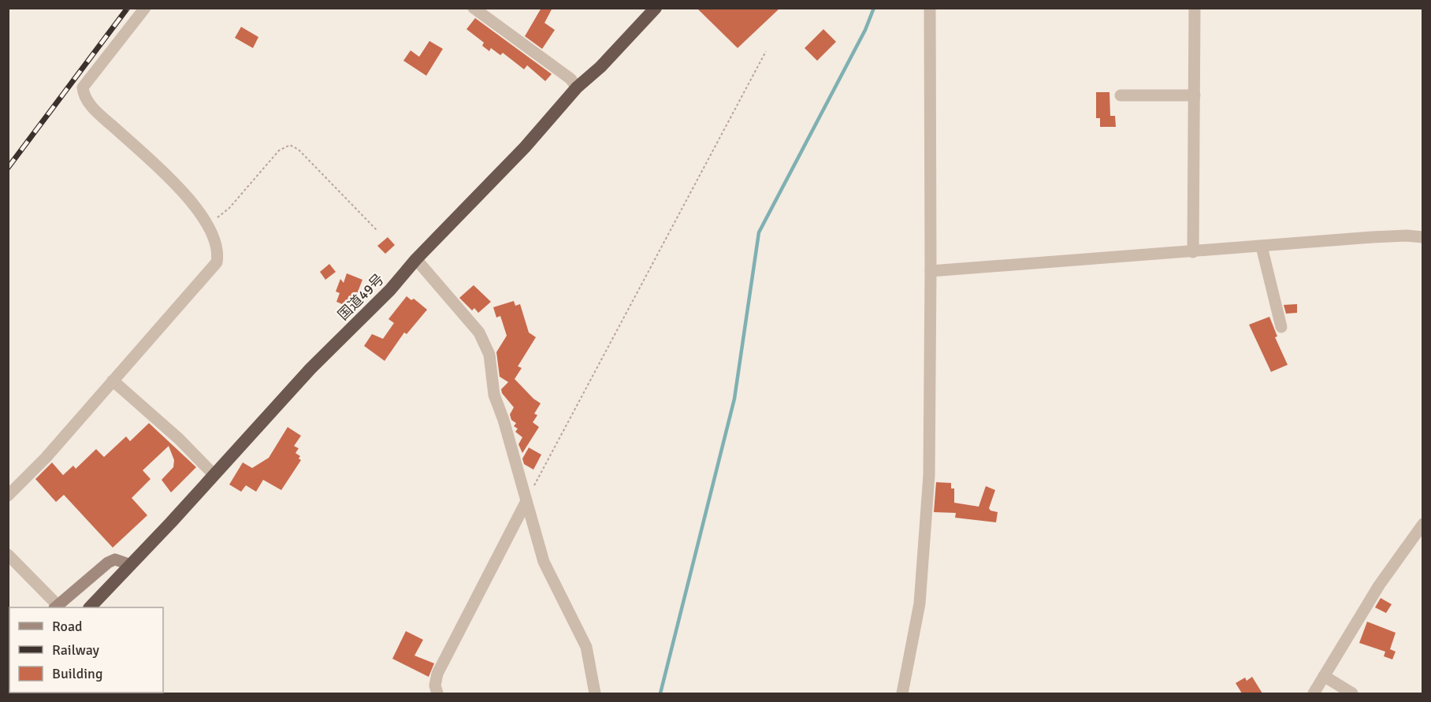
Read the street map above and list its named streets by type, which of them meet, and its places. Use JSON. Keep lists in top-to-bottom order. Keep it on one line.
{"streets":{"highway":["国道49号"]},"legend":["Road","Railway","Building"]}
